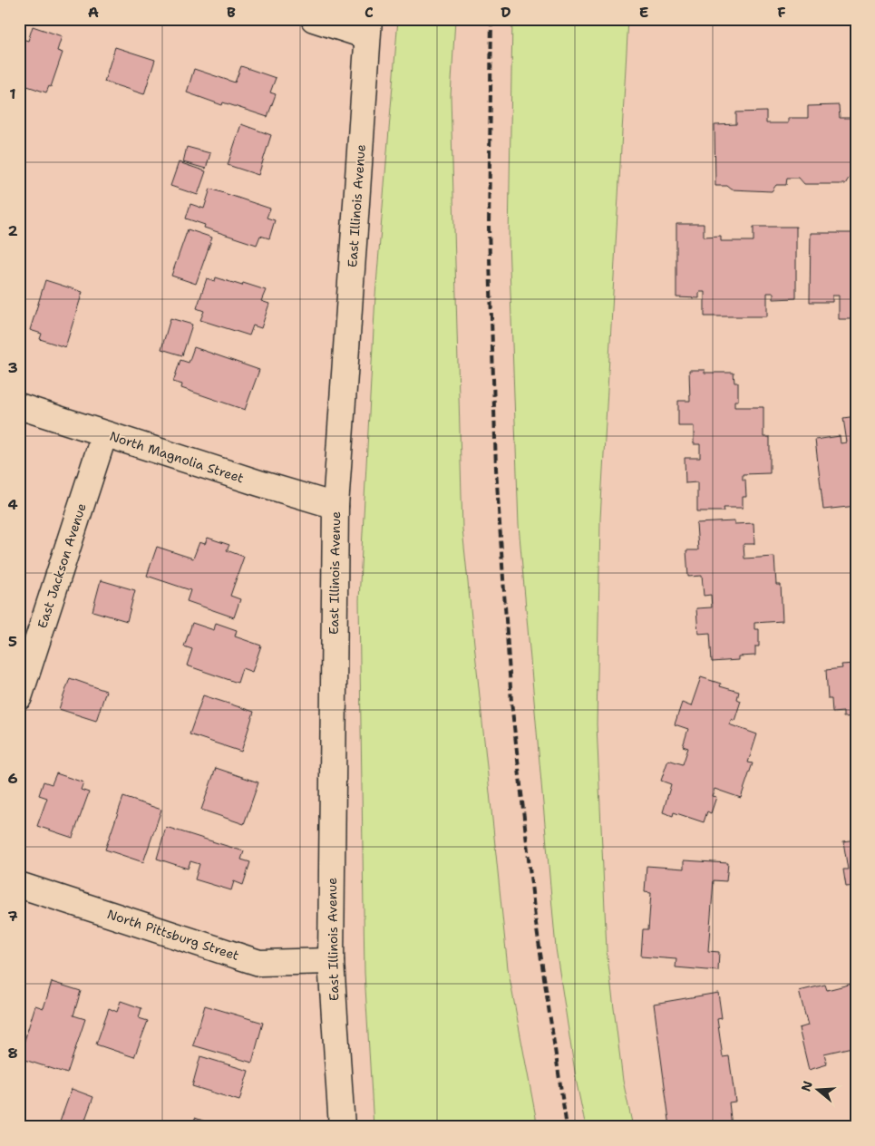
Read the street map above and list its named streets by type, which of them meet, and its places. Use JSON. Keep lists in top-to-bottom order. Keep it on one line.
{"streets":{"main road":["East Illinois Avenue","North Magnolia Street","East Jackson Avenue","North Pittsburg Street"]},"crossings":[["East Illinois Avenue","North Magnolia Street"],["East Illinois Avenue","North Pittsburg Street"],["North Magnolia Street","East Jackson Avenue"]],"north":"left","grid":{"columns":["A","B","C","D","E","F"],"rows":["1","2","3","4","5","6","7","8"]}}
